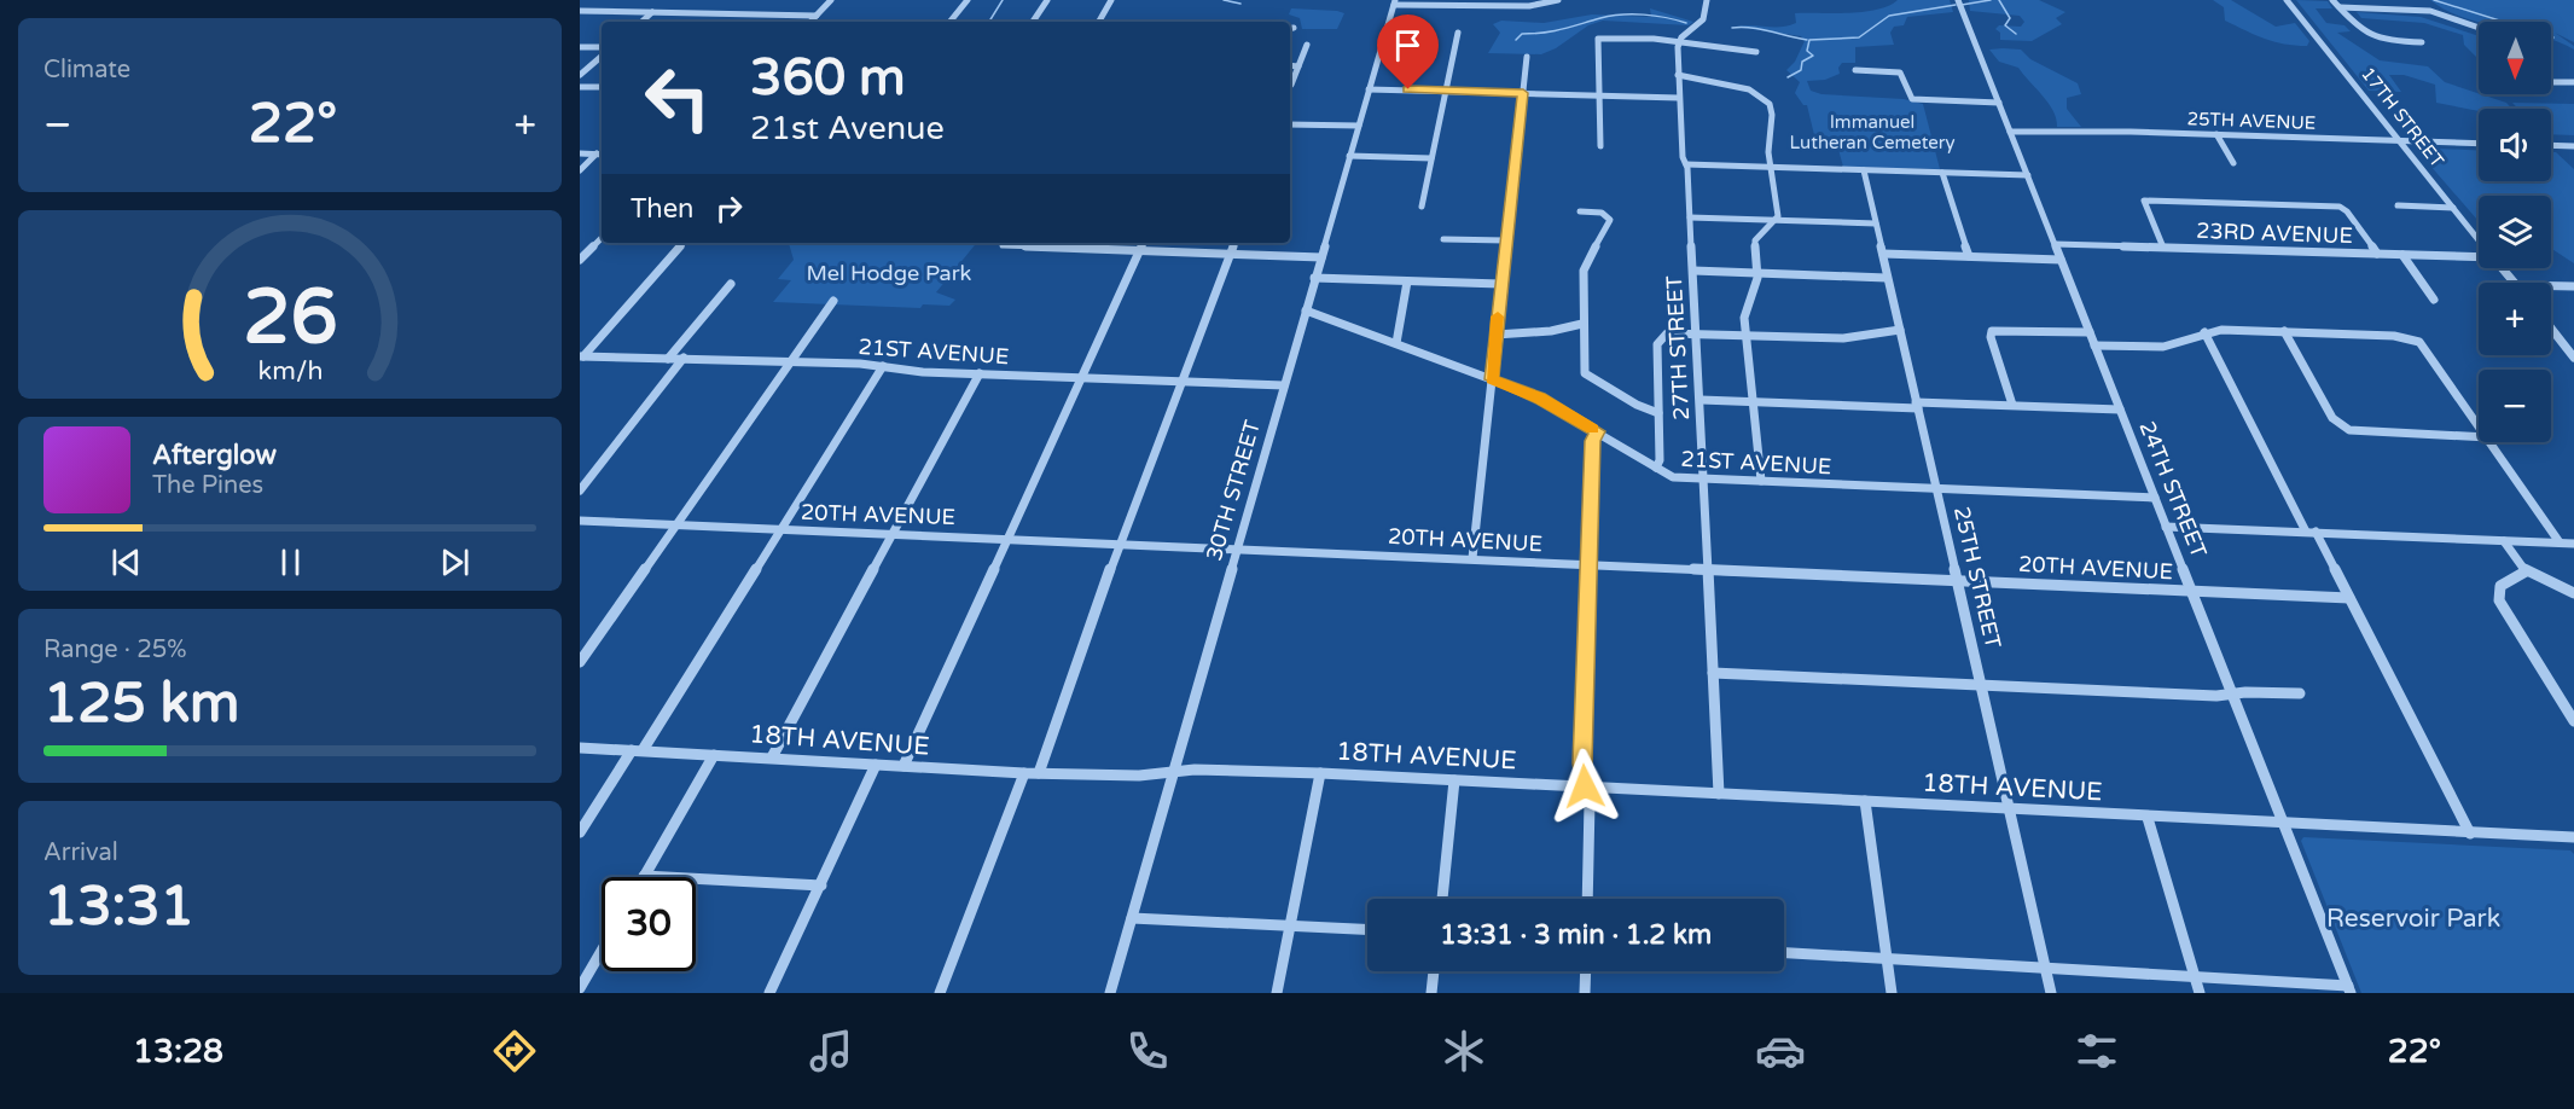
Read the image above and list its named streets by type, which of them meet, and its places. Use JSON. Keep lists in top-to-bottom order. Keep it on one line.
{"streets":{"street":["17TH STREET","25TH AVENUE","23RD AVENUE","27TH STREET","21ST AVENUE","24TH STREET","30TH STREET","20TH AVENUE","25TH STREET","18TH AVENUE"]},"crossings":[["17TH STREET","25TH AVENUE"],["25TH AVENUE","24TH STREET"],["23RD AVENUE","24TH STREET"],["27TH STREET","21ST AVENUE"],["27TH STREET","20TH AVENUE"],["27TH STREET","18TH AVENUE"],["21ST AVENUE","24TH STREET"],["21ST AVENUE","30TH STREET"],["21ST AVENUE","25TH STREET"],["24TH STREET","20TH AVENUE"],["24TH STREET","18TH AVENUE"],["30TH STREET","20TH AVENUE"],["30TH STREET","18TH AVENUE"],["20TH AVENUE","25TH STREET"],["25TH STREET","18TH AVENUE"]],"parks":["Immanuel Lutheran Cemetery","Mel Hodge Park","Reservoir Park"],"north":"bottom","page":{"tile":["Climate",["Range · 25%","125 km"],["Arrival","13:31"]],"map_buttons":["+","−"],"turn":["360 m","21st Avenue"],"heat":["−","22°","+"],"then":"Then","song":["Afterglow","The Pines"],"limit":"30","trip":"13:31 · 3 min · 1.2 km","tabs":["13:28","22°"],"gauge":["26","km/h"]}}
